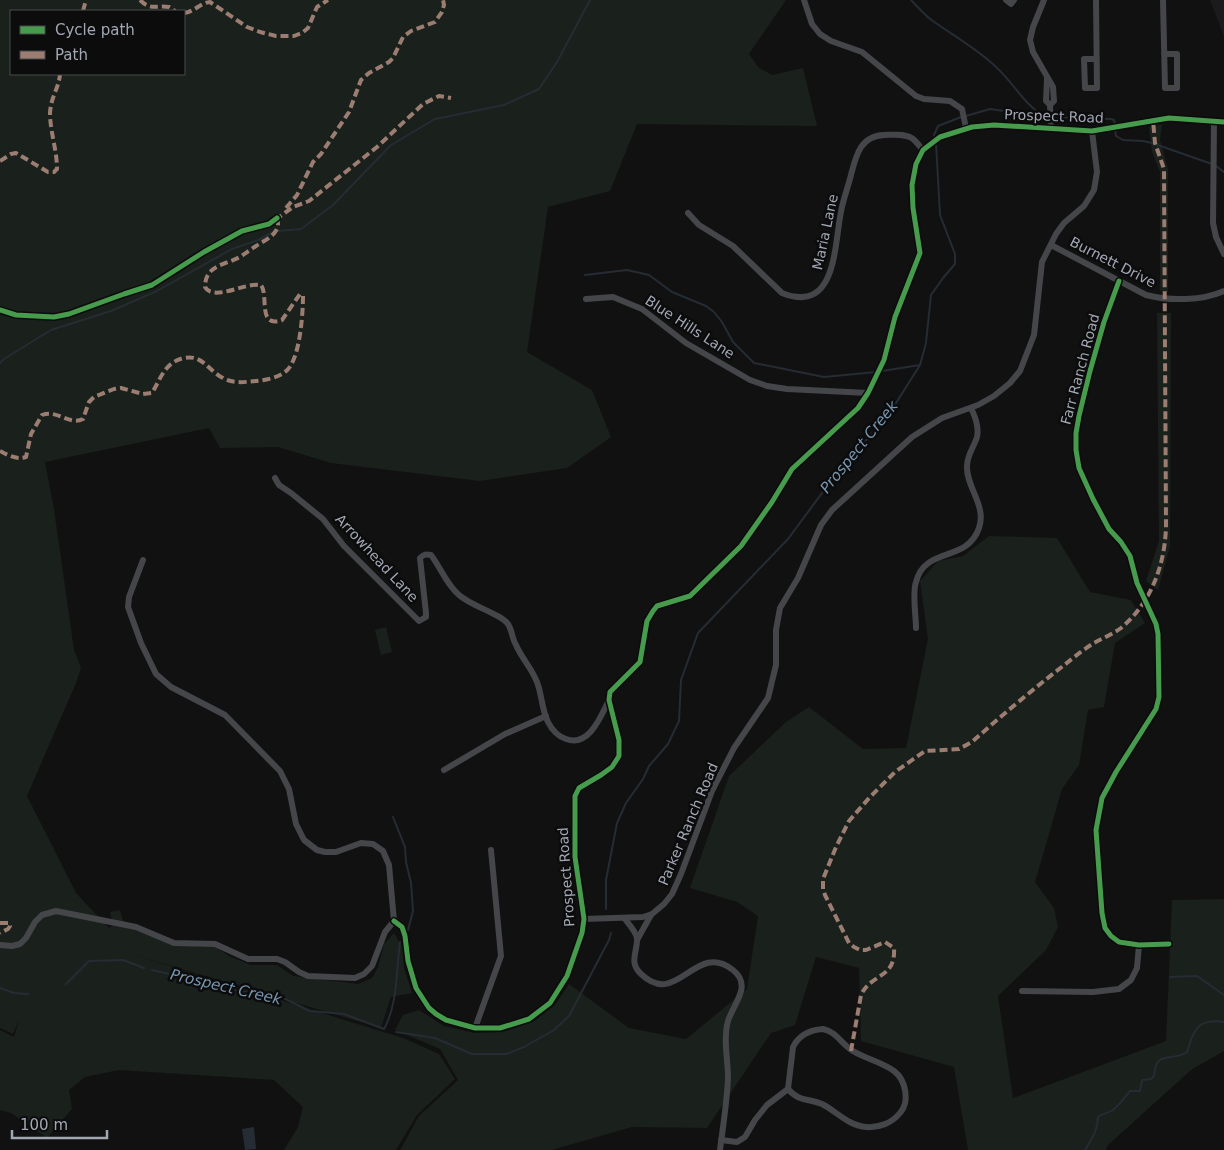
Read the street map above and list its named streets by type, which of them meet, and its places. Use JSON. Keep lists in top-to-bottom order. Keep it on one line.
{"streets":{"street":["Prospect Road","Maria Lane","Burnett Drive","Blue Hills Lane","Farr Ranch Road","Arrowhead Lane","Parker Ranch Road"]},"crossings":[["Prospect Road","Maria Lane"],["Prospect Road","Blue Hills Lane"],["Prospect Road","Arrowhead Lane"],["Prospect Road","Parker Ranch Road"],["Burnett Drive","Farr Ranch Road"],["Burnett Drive","Parker Ranch Road"]],"water":["Prospect Creek"],"legend":["Cycle path","Path"],"scale_bar":"100 m"}
